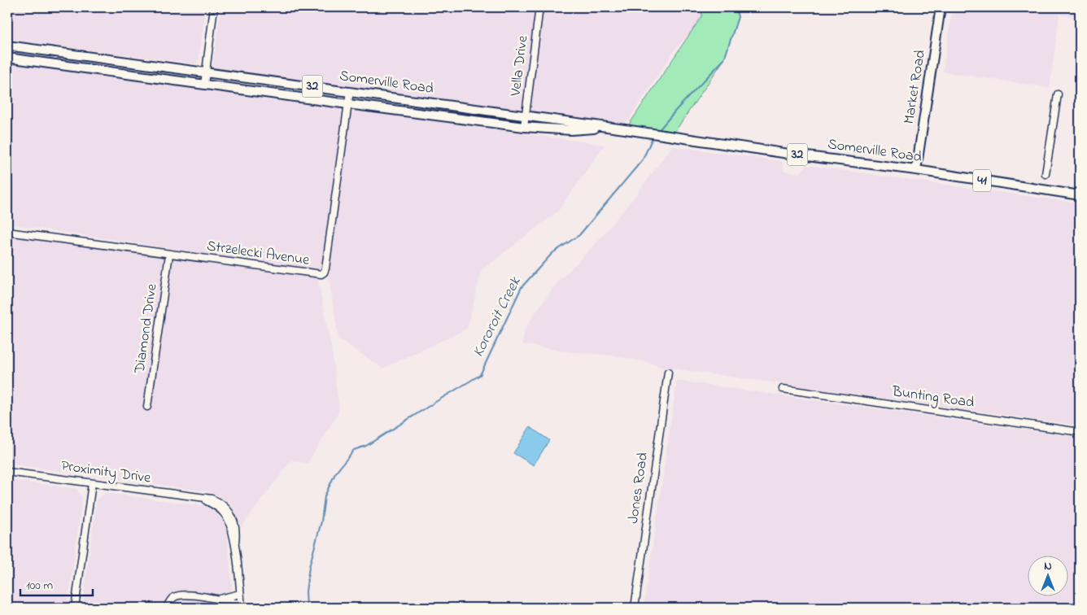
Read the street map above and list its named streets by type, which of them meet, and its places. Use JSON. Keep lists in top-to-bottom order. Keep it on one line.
{"streets":{"main road":["Somerville Road","32","Market Road","41"],"street":["Vella Drive","Strzelecki Avenue","Diamond Drive","Bunting Road","Proximity Drive","Jones Road"]},"crossings":[["Vella Drive","Somerville Road"],["Somerville Road","Market Road"],["Somerville Road","Strzelecki Avenue"],["Strzelecki Avenue","Diamond Drive"]],"water":["Kororoit Creek"],"scale_bar":"100 m","north":"top"}
